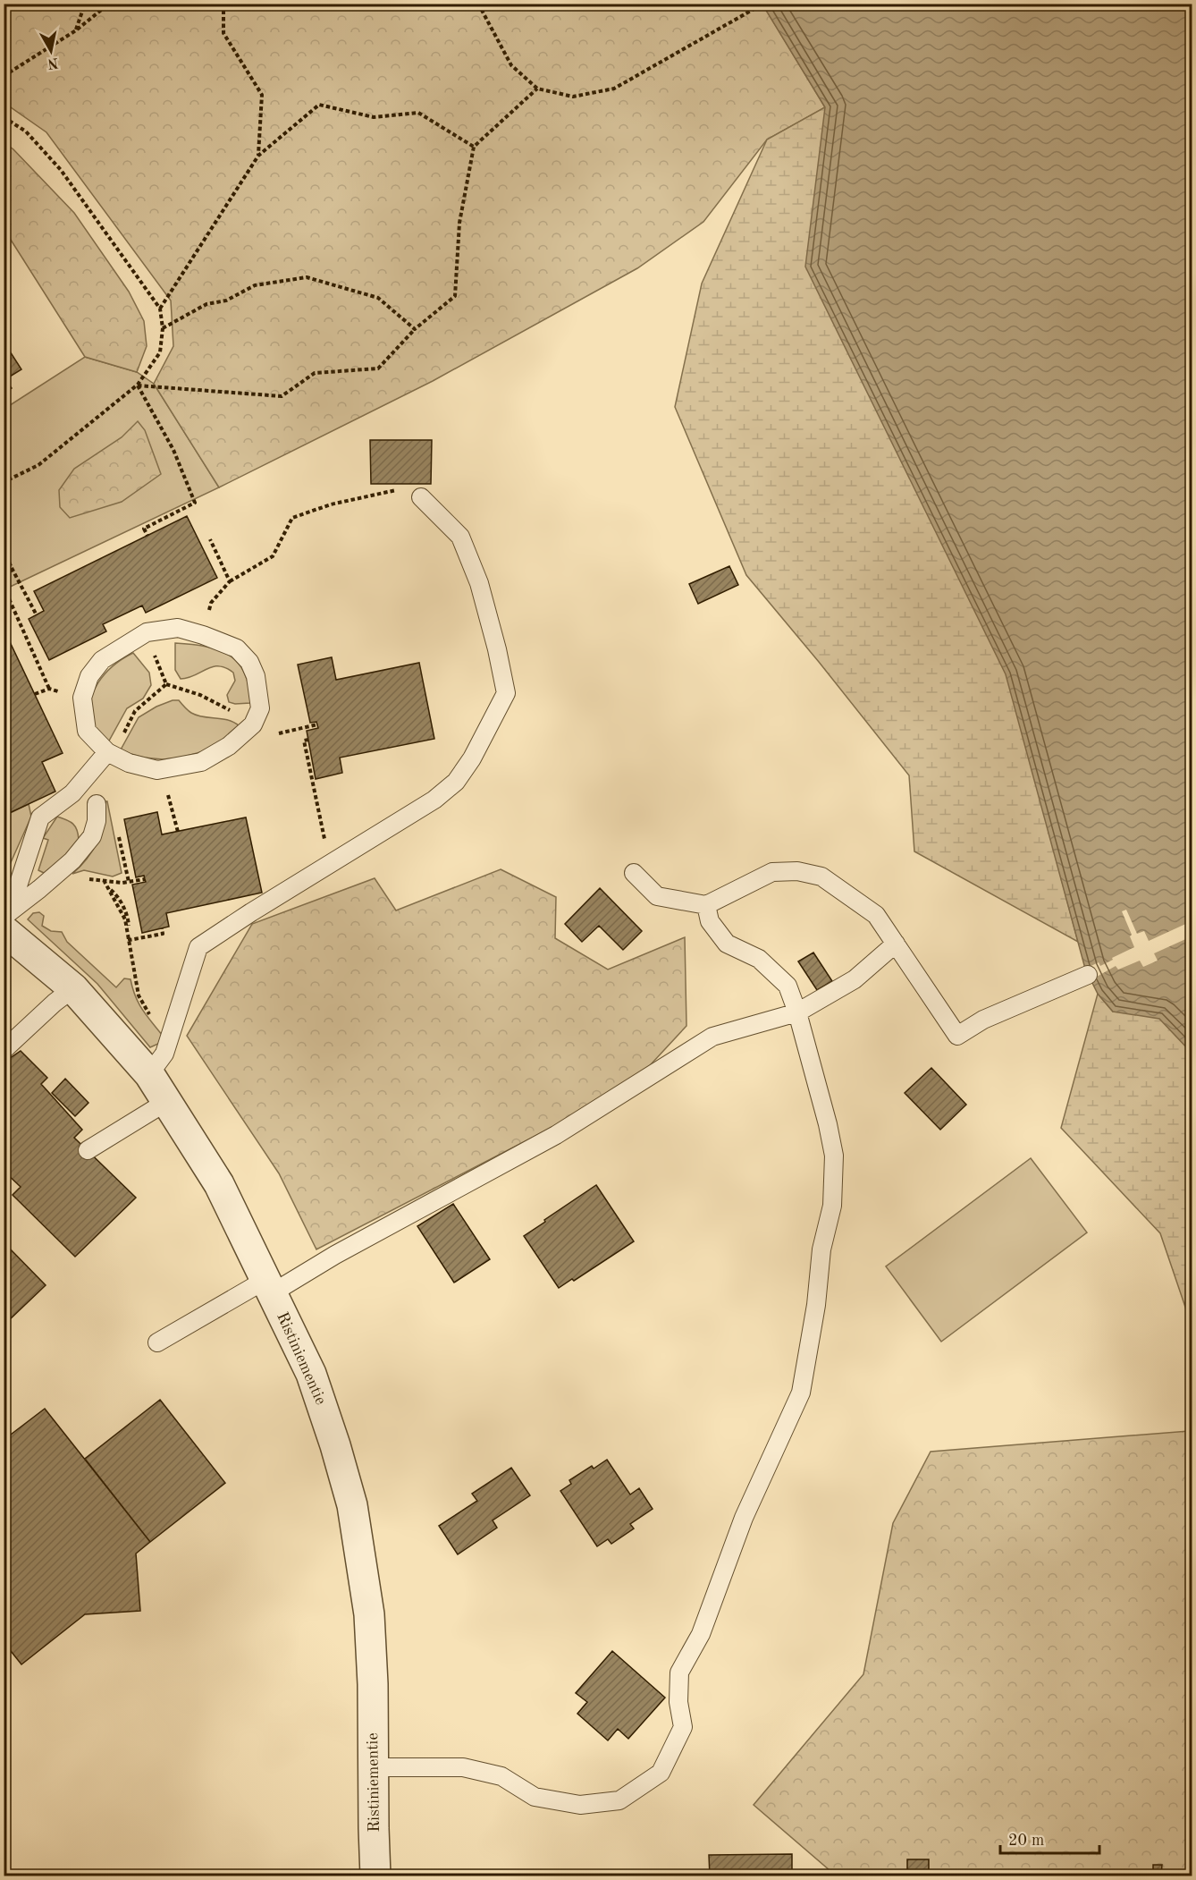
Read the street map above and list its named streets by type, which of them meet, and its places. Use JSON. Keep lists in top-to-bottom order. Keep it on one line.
{"streets":{"street":["Ristiniementie"]},"scale_bar":"20 m","north":"bottom"}
